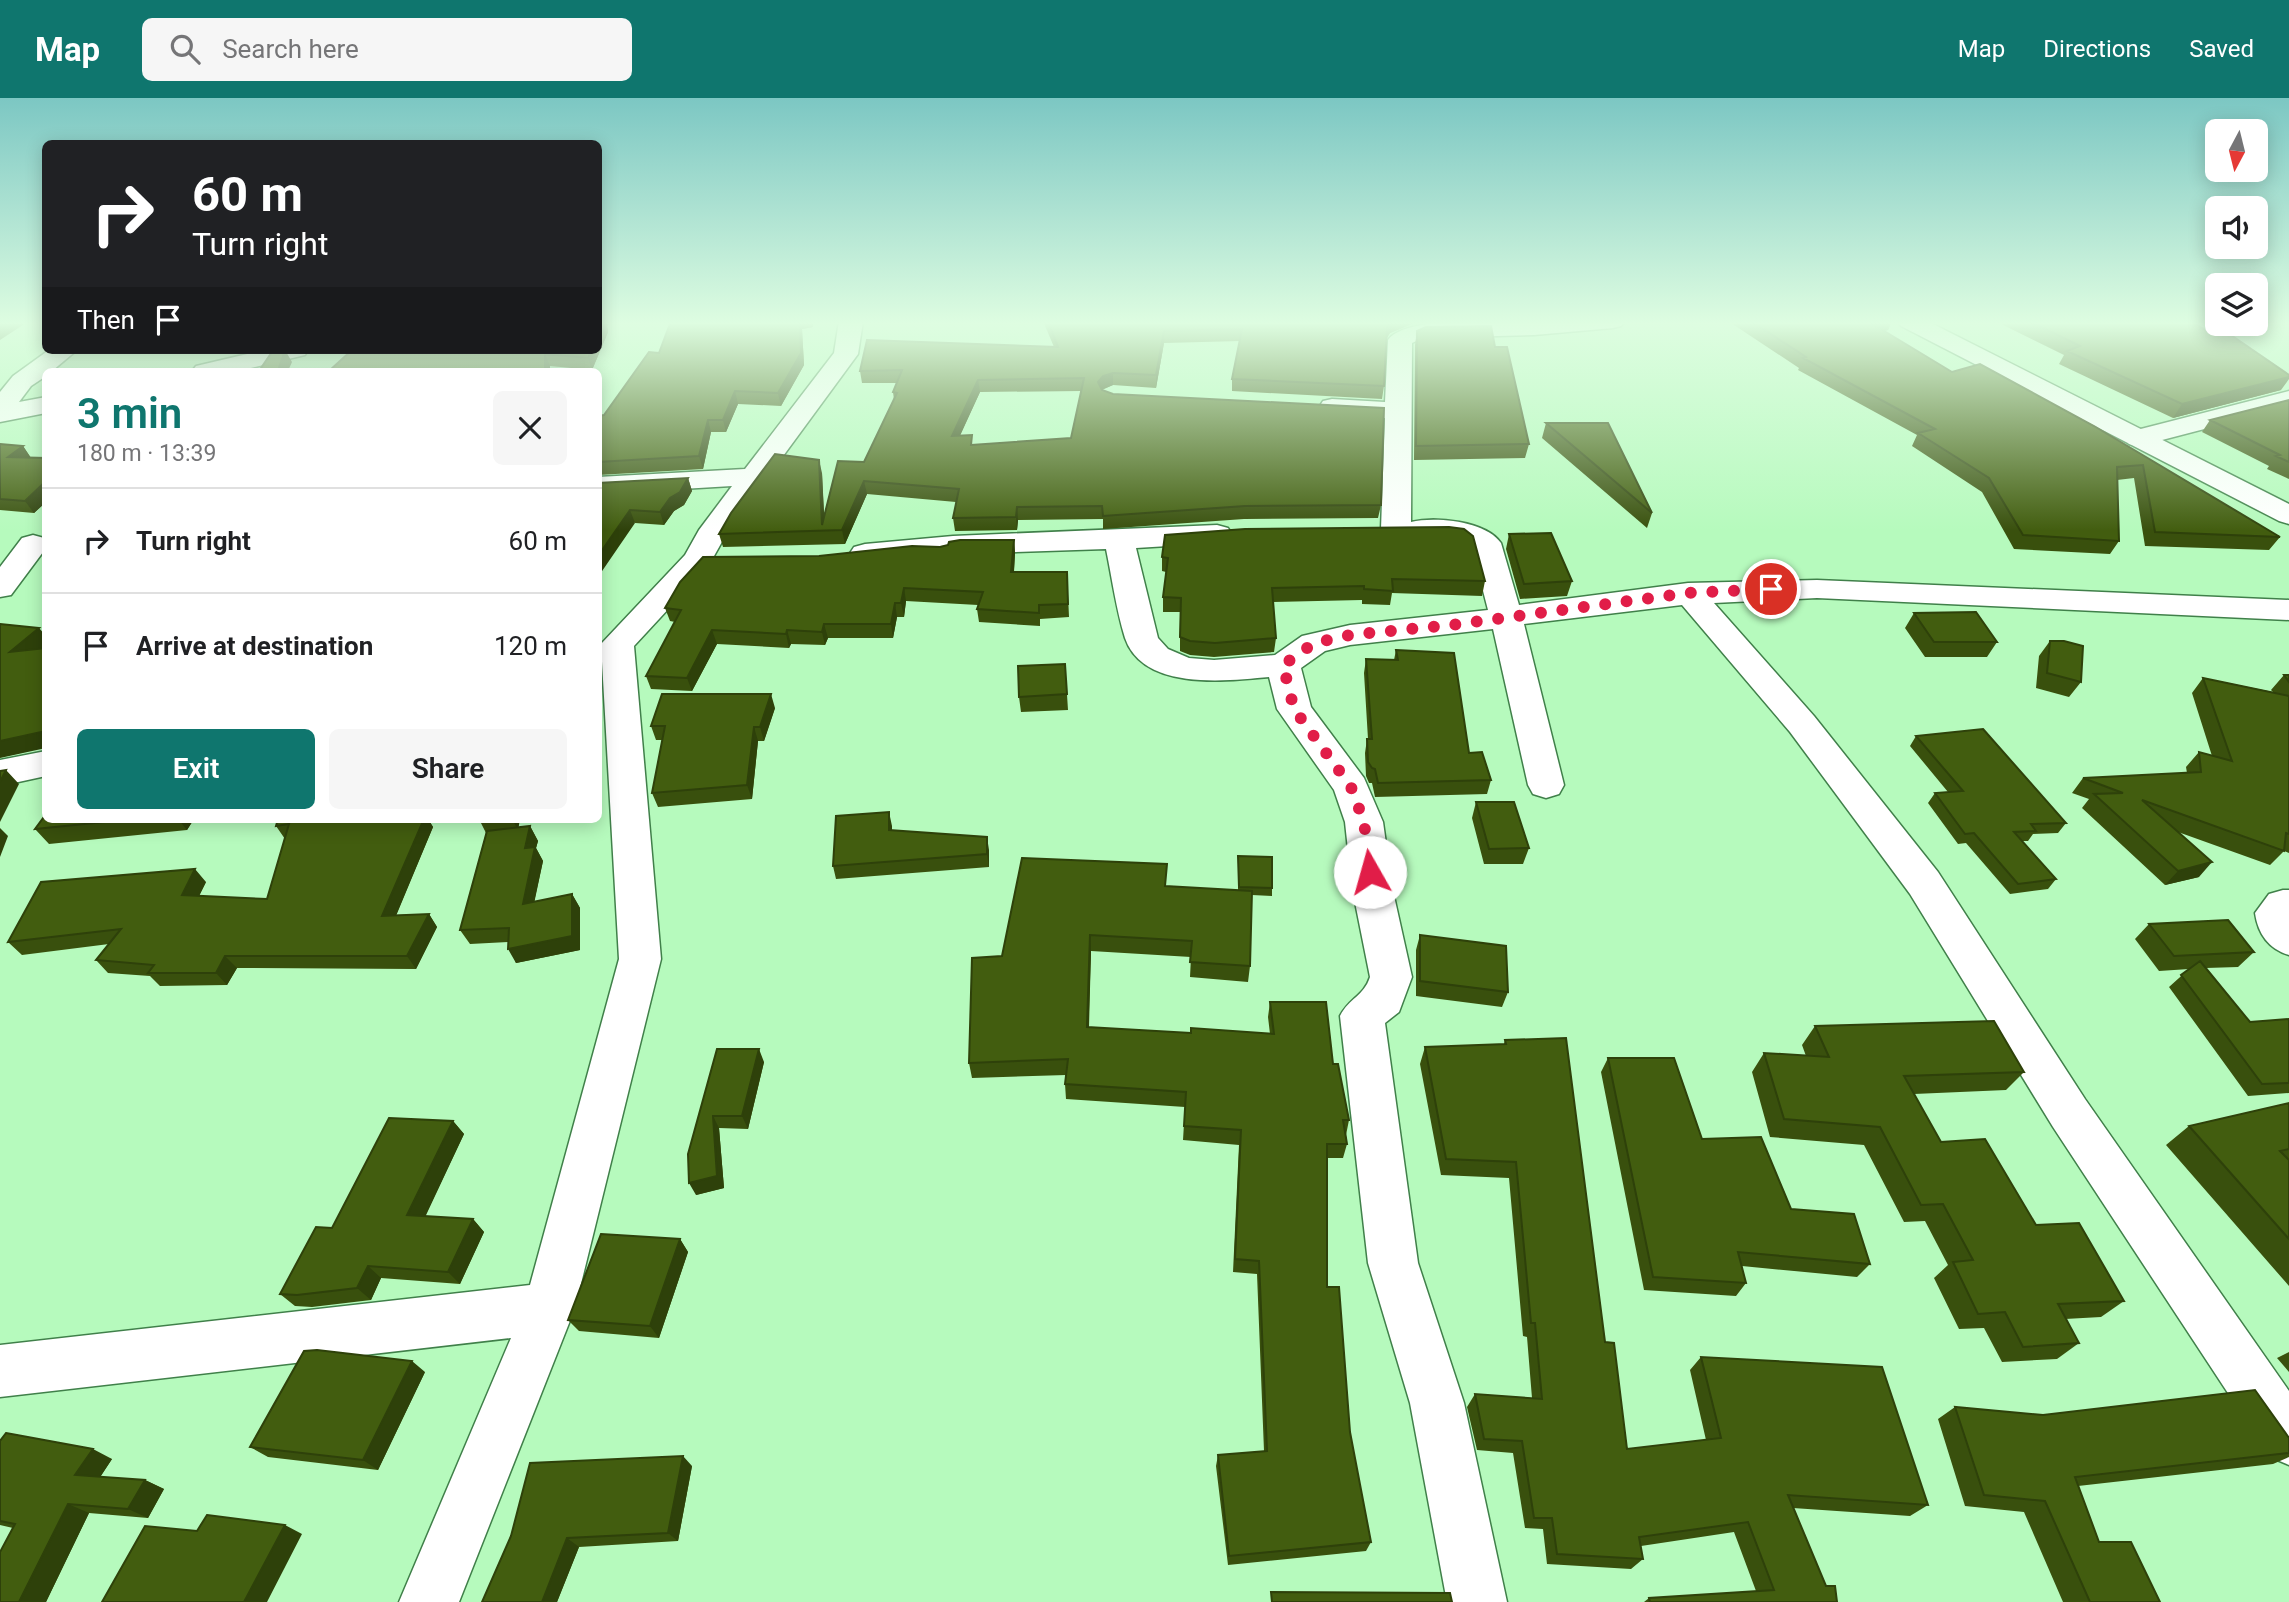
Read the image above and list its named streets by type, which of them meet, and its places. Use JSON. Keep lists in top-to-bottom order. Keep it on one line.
{"north":"bottom","page":{"header":"Map","search":"Search here","nav":["Map","Directions","Saved"],"turn":["60 m","Turn right"],"then":"Then","heading":["3 min","180 m · 13:39"],"list":[{"name":"Turn right","value":"60 m"},{"name":"Arrive at destination","value":"120 m"}],"buttons":["Exit","Share"]}}
